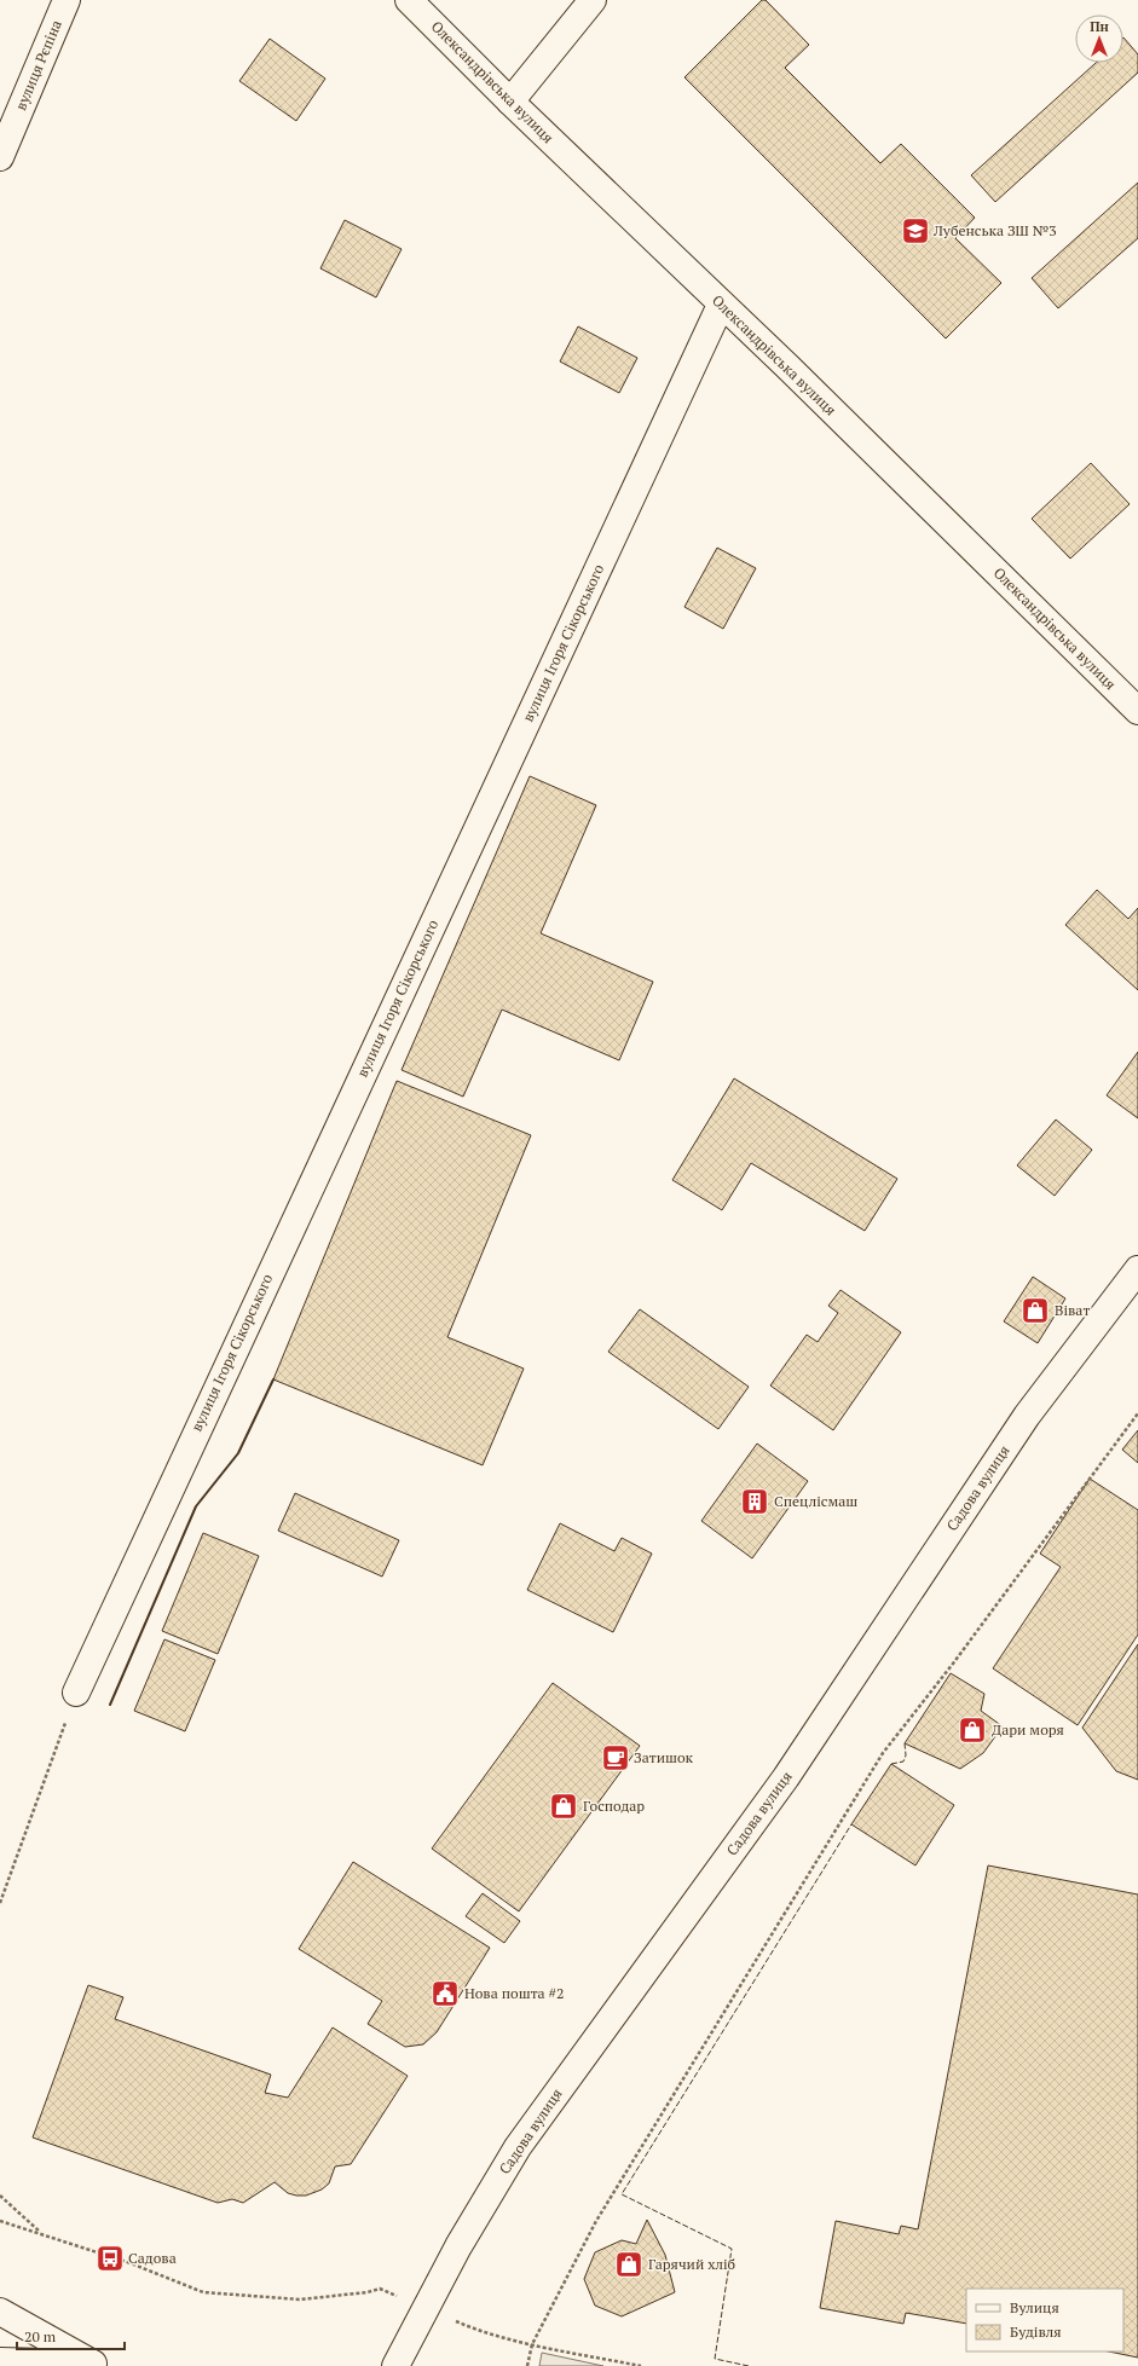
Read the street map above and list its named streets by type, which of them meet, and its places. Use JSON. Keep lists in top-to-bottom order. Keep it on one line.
{"streets":{"main road":["вулиця Рєпіна","Олександрівська вулиця","вулиця Ігоря Сікорського","Садова вулиця"]},"crossings":[["Олександрівська вулиця","вулиця Ігоря Сікорського"]],"places":{"school or university":["Лубенська ЗШ №3"],"shop":["Віват","Дари моря","Господар","Гарячий хліб"],"building":["Спецлісмаш"],"cafe":["Затишок"],"public building":["Нова пошта #2"],"bus stop":["Садова"]},"legend":["Вулиця","Будівля"],"scale_bar":"20 m","north":"top"}
